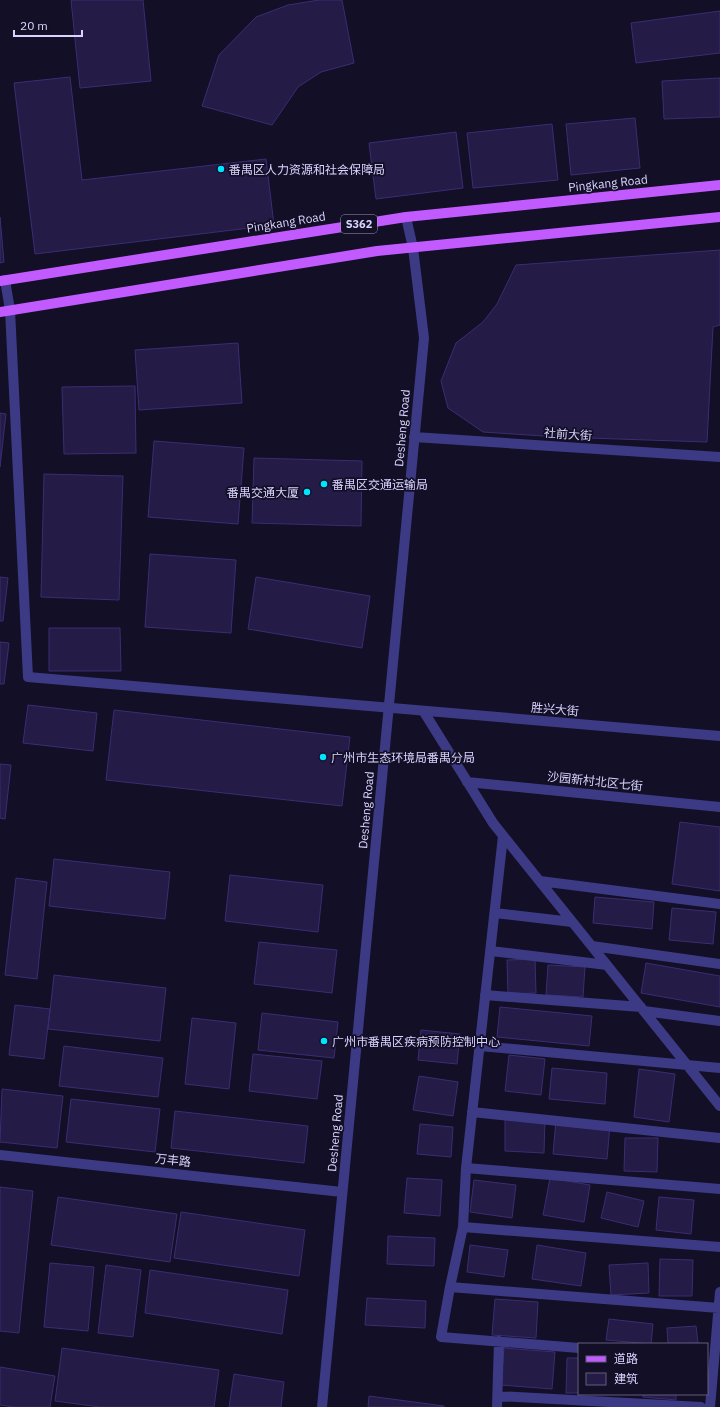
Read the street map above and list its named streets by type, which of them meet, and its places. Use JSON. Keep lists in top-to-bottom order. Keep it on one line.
{"streets":{"main road":["Pingkang Road","S362"],"street":["Desheng Road","社前大街","胜兴大街","沙园新村北区七街","万丰路"]},"crossings":[["Pingkang Road","Desheng Road"],["S362","Desheng Road"],["S362","胜兴大街"],["Desheng Road","社前大街"],["Desheng Road","胜兴大街"],["Desheng Road","万丰路"]],"places":["番禺区人力资源和社会保障局","番禺区交通运输局","番禺交通大厦","广州市生态环境局番禺分局","广州市番禺区疾病预防控制中心"],"legend":["道路","建筑"],"scale_bar":"20 m"}
